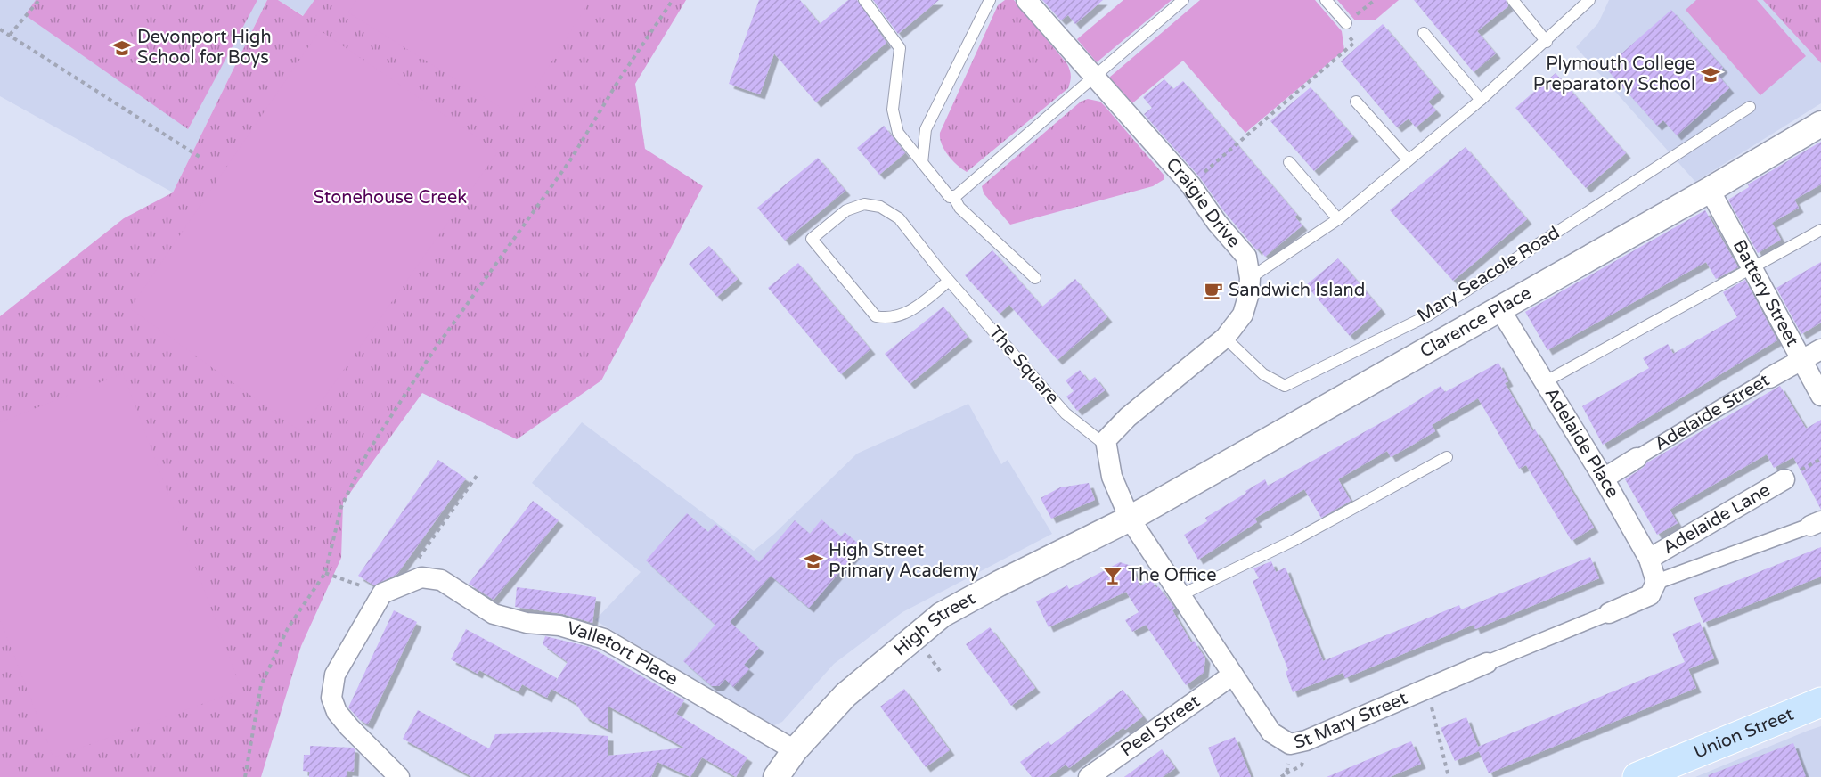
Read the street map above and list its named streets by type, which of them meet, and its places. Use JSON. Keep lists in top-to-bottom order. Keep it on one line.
{"streets":{"main road":["Union Street"],"street":["Craigie Drive","Battery Street","Clarence Place","Adelaide Street","Adelaide Place","Adelaide Lane","High Street","Valletort Place","St Mary Street","Peel Street"],"lane":["Mary Seacole Road","The Square"]},"crossings":[["Craigie Drive","Mary Seacole Road"],["Craigie Drive","The Square"],["Battery Street","Clarence Place"],["Battery Street","Adelaide Street"],["Clarence Place","Adelaide Place"],["Clarence Place","High Street"],["Clarence Place","St Mary Street"],["Adelaide Street","Adelaide Place"],["Adelaide Place","Adelaide Lane"],["High Street","Valletort Place"],["High Street","St Mary Street"],["St Mary Street","Peel Street"]],"parks":["Stonehouse Creek"],"places":{"school or university":["Devonport High School for Boys","Plymouth College Preparatory School","High Street Primary Academy"],"cafe":["Sandwich Island"],"bar":["The Office"]}}
